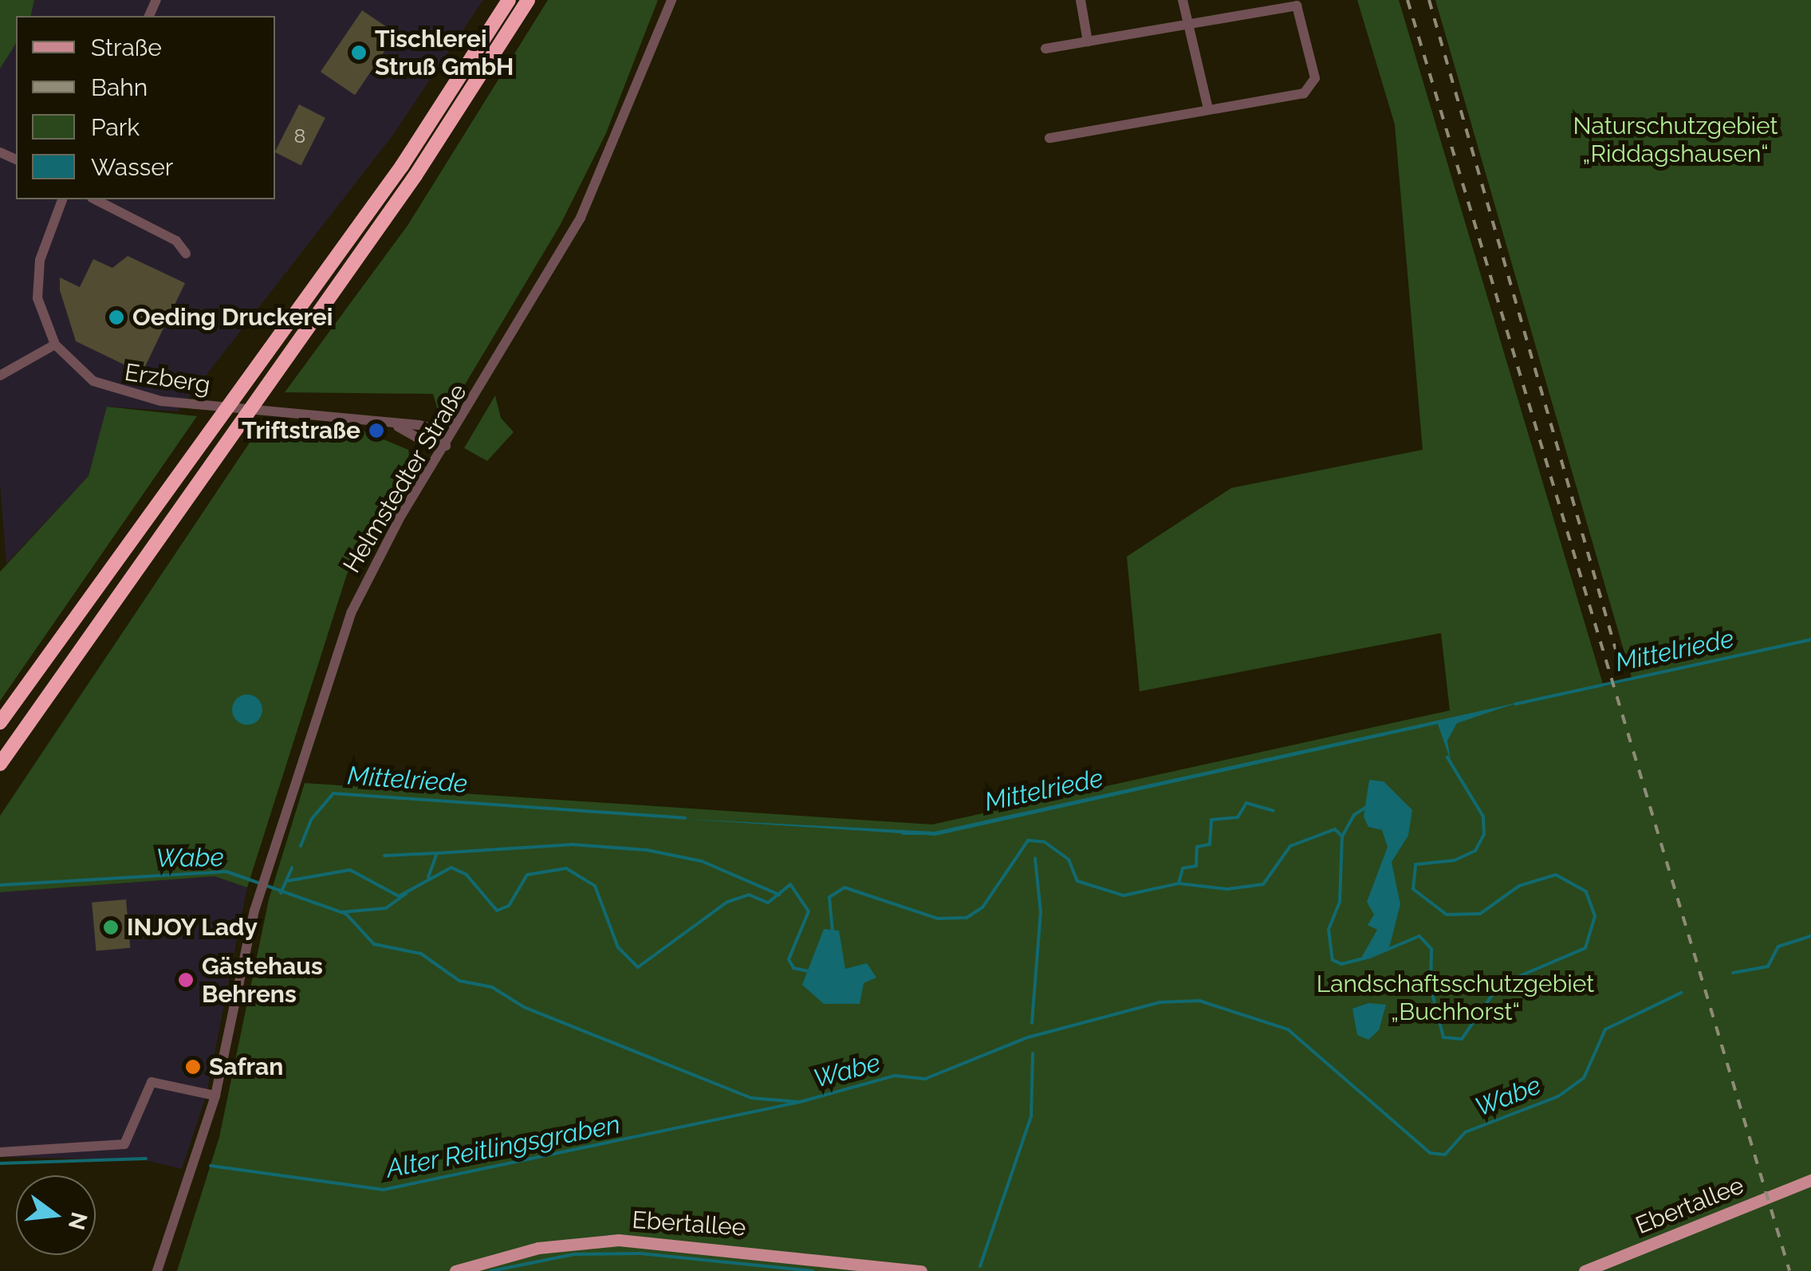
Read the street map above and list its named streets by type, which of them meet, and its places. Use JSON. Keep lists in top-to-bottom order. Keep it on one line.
{"streets":{"main road":["Ebertallee"],"street":["Erzberg","Helmstedter Straße"]},"crossings":[["Erzberg","Helmstedter Straße"]],"water":["Mittelriede","Wabe","Alter Reitlingsgraben"],"parks":["Naturschutzgebiet „Riddagshausen“","Landschaftsschutzgebiet „Buchhorst“"],"places":["Tischlerei Struß GmbH","Oeding Druckerei","Triftstraße","INJOY Lady","Gästehaus Behrens","Safran"],"house_numbers":["8"],"legend":["Straße","Bahn","Park","Wasser"],"north":"right"}
